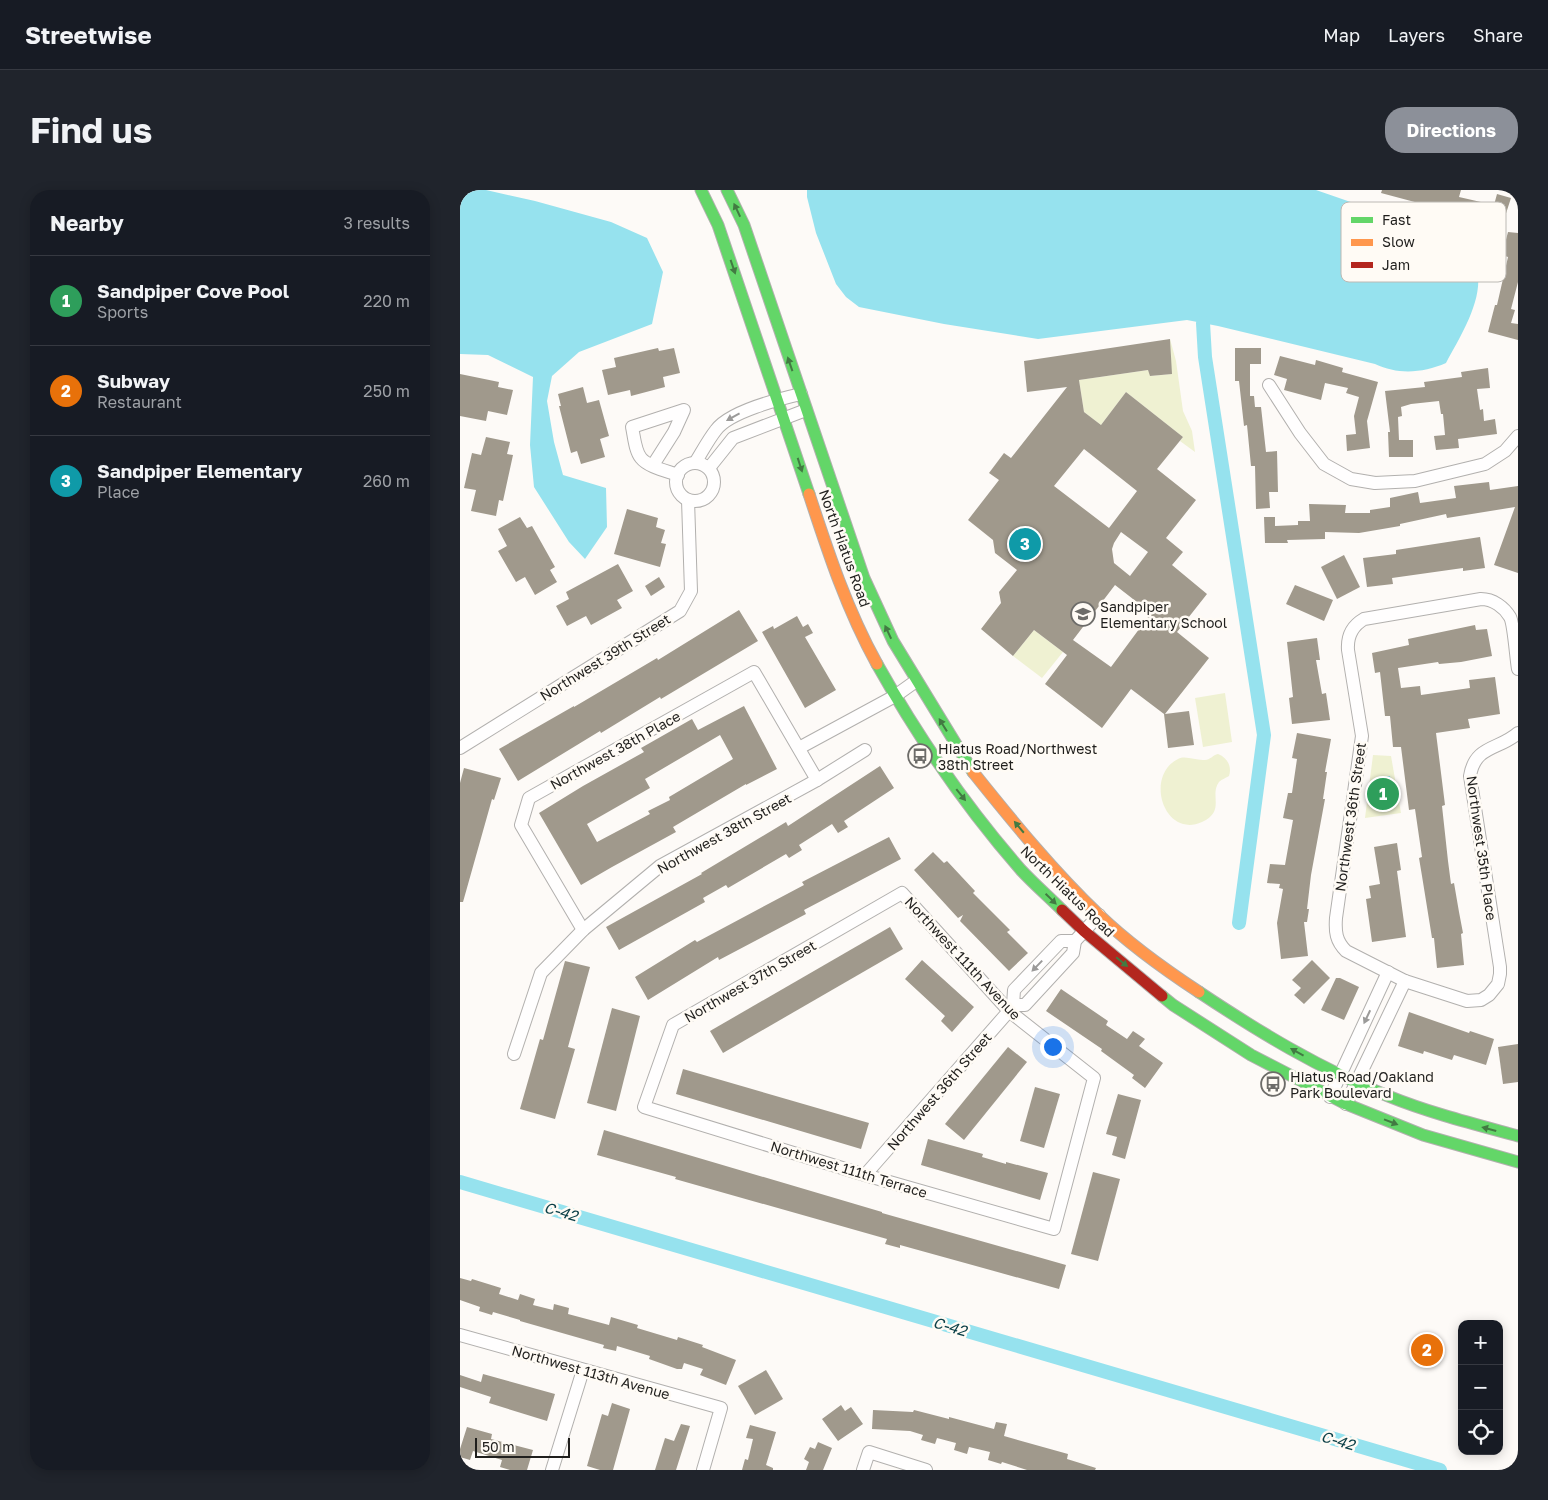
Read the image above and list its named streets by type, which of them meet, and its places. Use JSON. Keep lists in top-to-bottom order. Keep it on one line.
{"streets":{"main road":["North Hiatus Road"],"street":["Northwest 39th Street","Northwest 38th Place","Northwest 36th Street","Northwest 38th Street","Northwest 35th Place","Northwest 111th Avenue","Northwest 37th Street","Northwest 111th Terrace","Northwest 113th Avenue"]},"crossings":[["North Hiatus Road","Northwest 36th Street"],["Northwest 38th Place","Northwest 38th Street"],["Northwest 36th Street","Northwest 111th Avenue"],["Northwest 36th Street","Northwest 111th Terrace"],["Northwest 111th Avenue","Northwest 37th Street"],["Northwest 111th Avenue","Northwest 111th Terrace"],["Northwest 37th Street","Northwest 111th Terrace"]],"water":["C-42"],"places":{"school or university":["Sandpiper Elementary School"],"bus stop":["Hiatus Road/Northwest 38th Street","Hiatus Road/Oakland Park Boulevard"]},"legend":["Fast","Slow","Jam"],"scale_bar":"50 m","page":{"header":"Streetwise","nav":["Map","Layers","Share"],"buttons":"Directions","title":"Find us","heading":["Nearby","3 results"],"list":[{"mark":"1","name":"Sandpiper Cove Pool","note":"Sports","value":"220 m"},{"mark":"2","name":"Subway","note":"Restaurant","value":"250 m"},{"mark":"3","name":"Sandpiper Elementary","note":"Place","value":"260 m"}],"pins":["3","1","2"],"map_buttons":["+","−"],"scale":"50 m"}}
